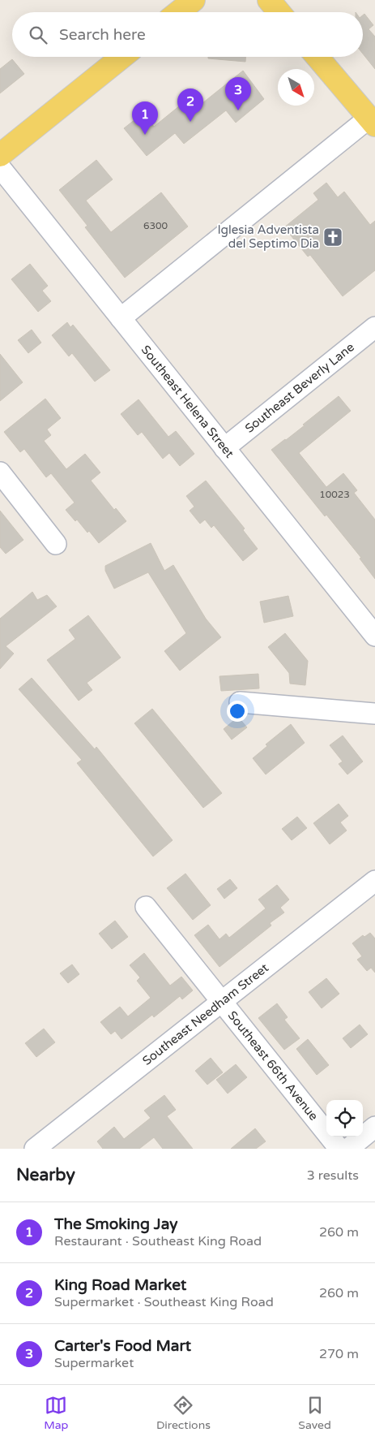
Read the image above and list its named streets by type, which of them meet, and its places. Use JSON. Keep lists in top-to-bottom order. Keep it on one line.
{"streets":{"street":["Southeast Beverly Lane","Southeast Helena Street","Southeast Needham Street","Southeast 66th Avenue"]},"crossings":[["Southeast Beverly Lane","Southeast Helena Street"],["Southeast Needham Street","Southeast 66th Avenue"]],"places":{"church":["Iglesia Adventista del Septimo Dia"]},"house_numbers":["6300","10023"],"north":"bottom right","page":{"search":"Search here","pins":["3","2","1"],"heading":["Nearby","3 results"],"list":[{"mark":"1","name":"The Smoking Jay","note":"Restaurant · Southeast King Road","value":"260 m"},{"mark":"2","name":"King Road Market","note":"Supermarket · Southeast King Road","value":"260 m"},{"mark":"3","name":"Carter's Food Mart","note":"Supermarket","value":"270 m"}],"nav":["Map","Directions","Saved"]}}
